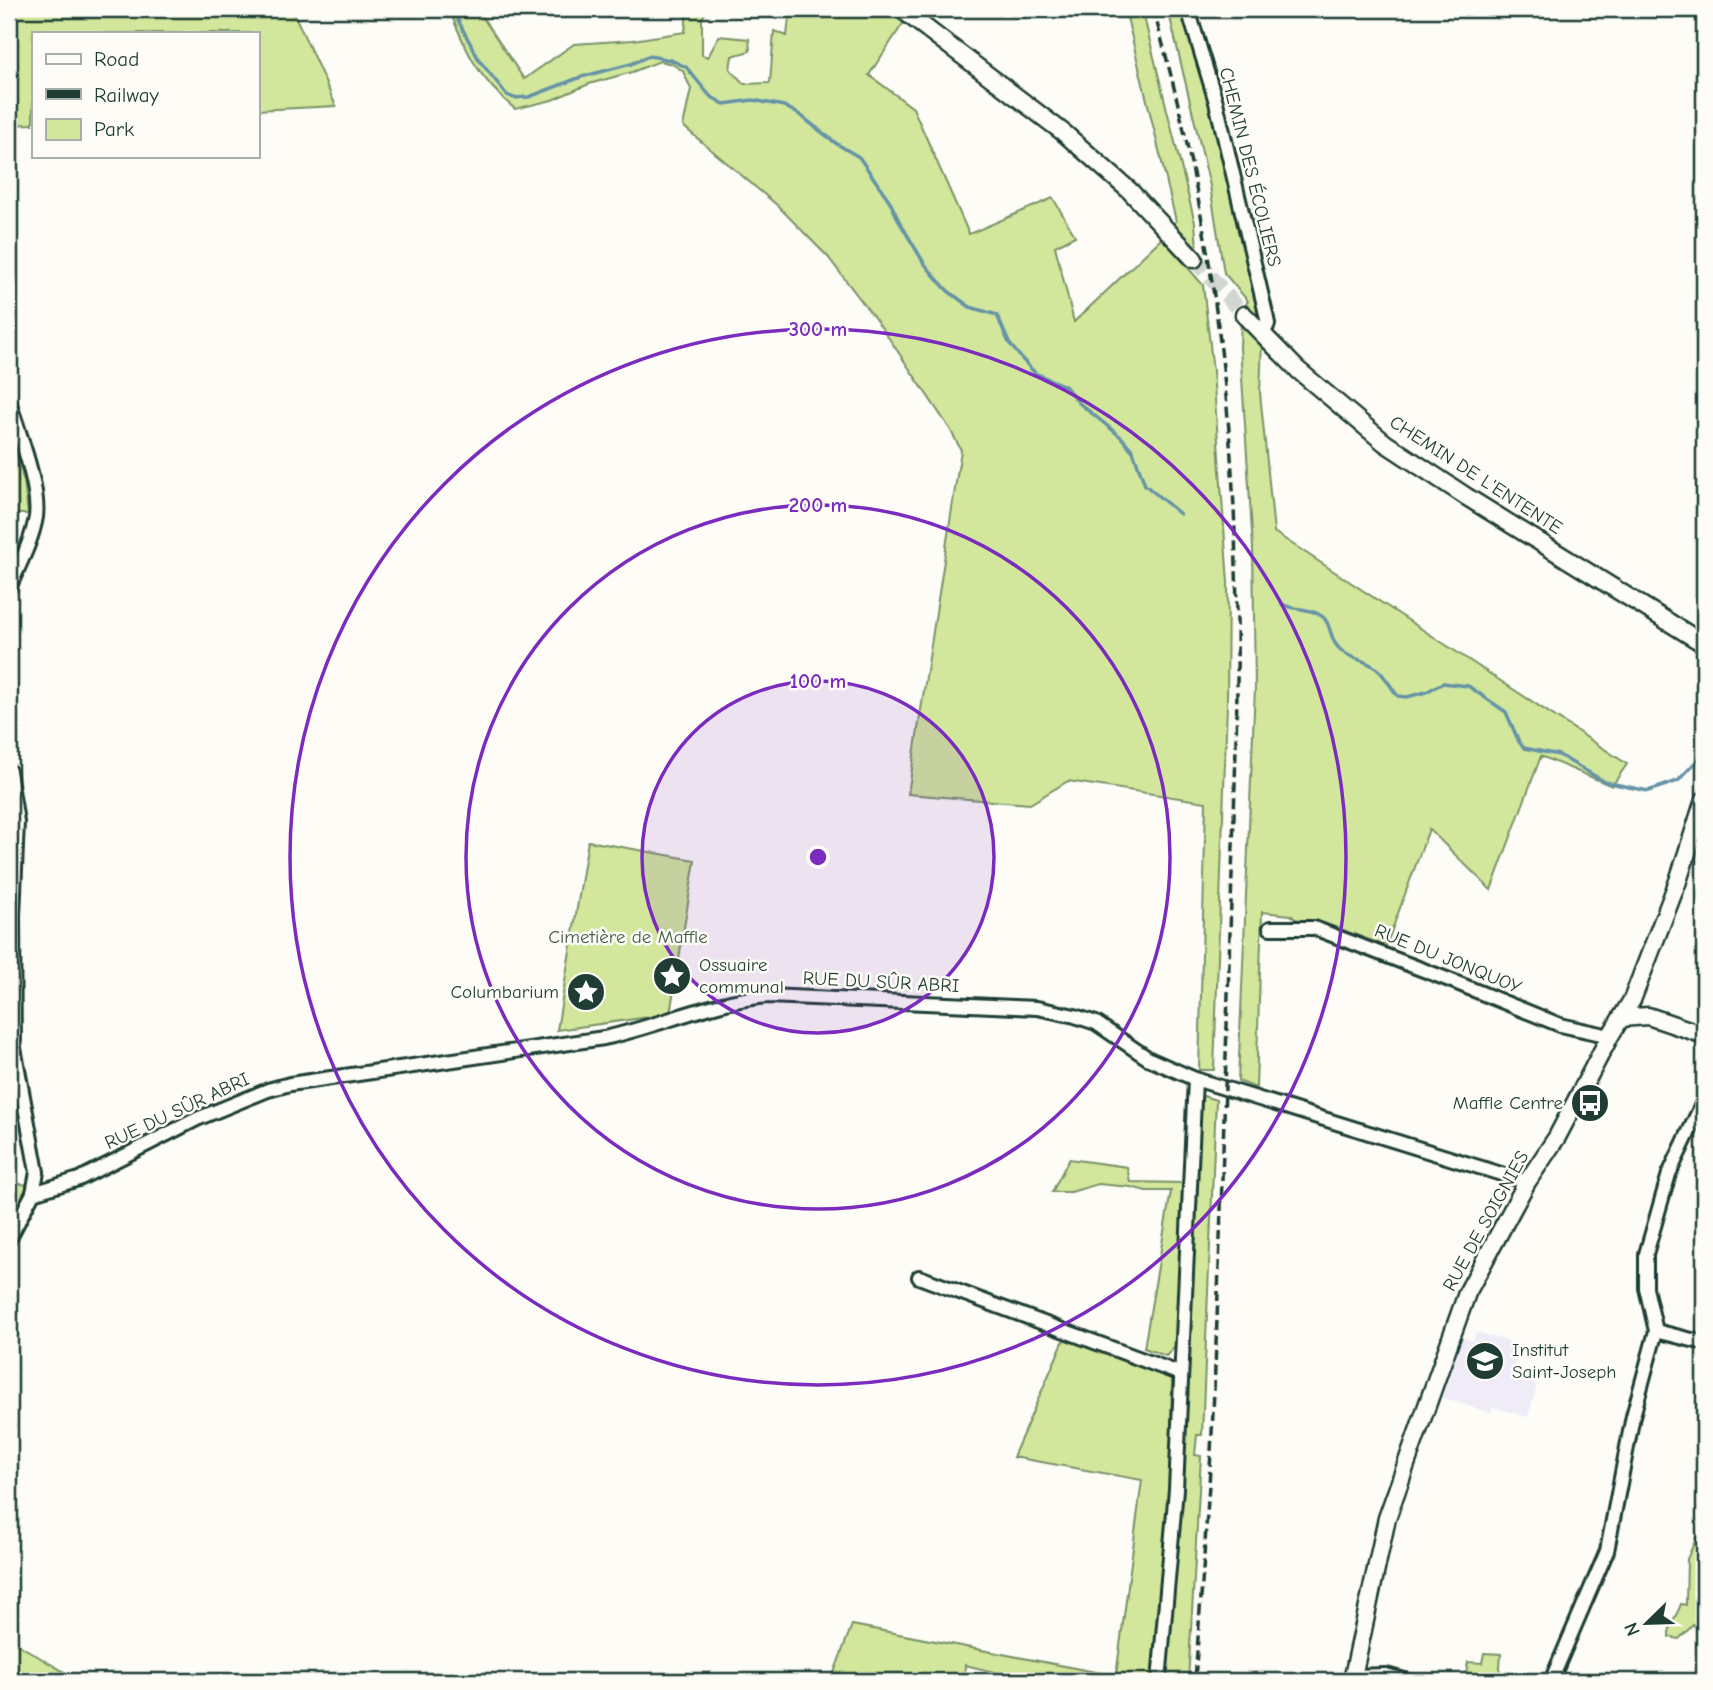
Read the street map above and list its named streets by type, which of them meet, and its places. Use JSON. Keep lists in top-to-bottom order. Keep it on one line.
{"streets":{"street":["CHEMIN DES ÉCOLIERS","CHEMIN DE L'ENTENTE","RUE DU JONQUOY","RUE DU SÛR ABRI","RUE DE SOIGNIES"]},"crossings":[["CHEMIN DES ÉCOLIERS","CHEMIN DE L'ENTENTE"],["RUE DU JONQUOY","RUE DE SOIGNIES"],["RUE DU SÛR ABRI","RUE DE SOIGNIES"]],"parks":["Cimetière de Maffle"],"places":{"place":["Ossuaire communal","Columbarium"],"bus stop":["Maffle Centre"],"school or university":["Institut Saint-Joseph"]},"legend":["Road","Railway","Park"],"north":"bottom left","rings":["300 m","200 m","100 m"]}
